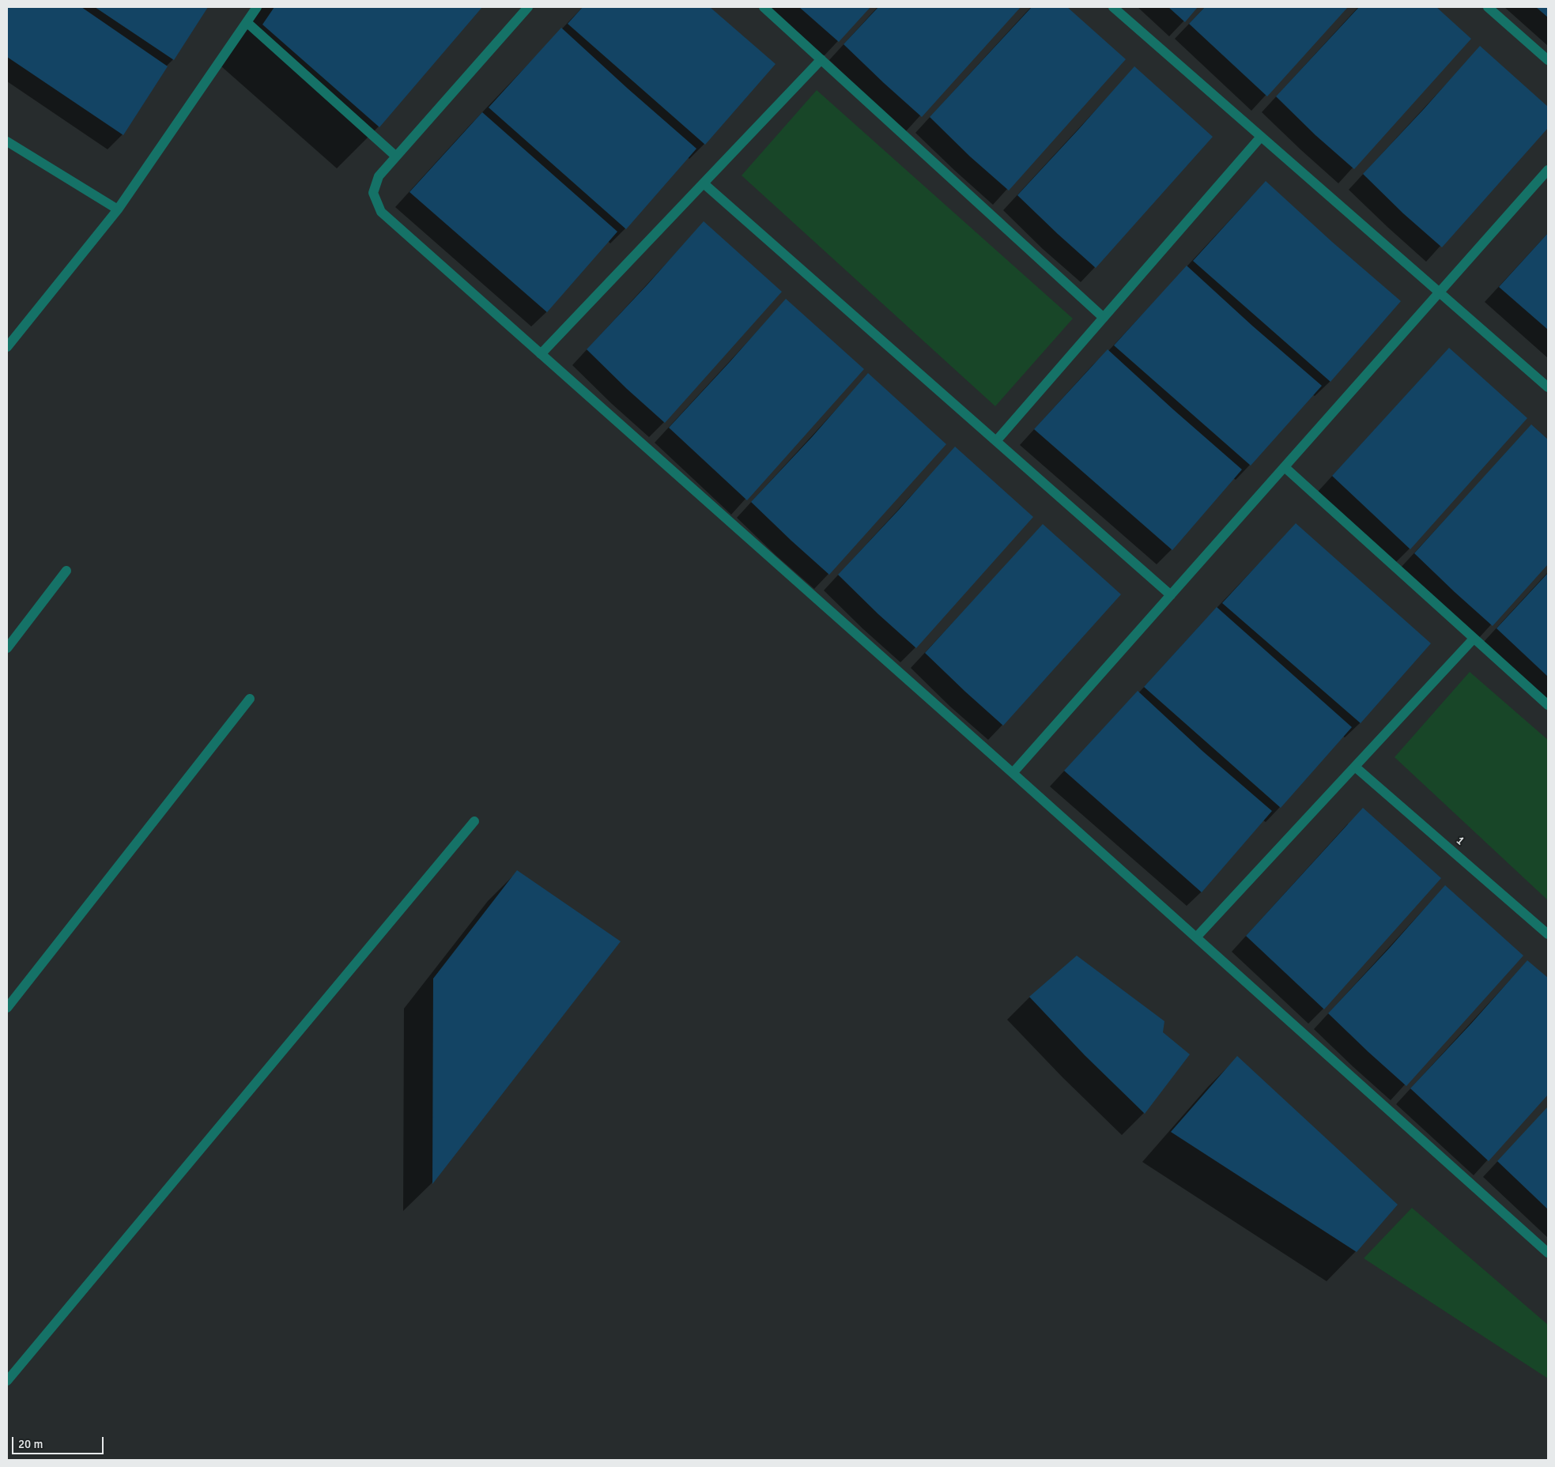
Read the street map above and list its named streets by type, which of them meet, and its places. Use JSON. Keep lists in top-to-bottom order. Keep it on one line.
{"streets":{"street":["1"]},"scale_bar":"20 m"}
